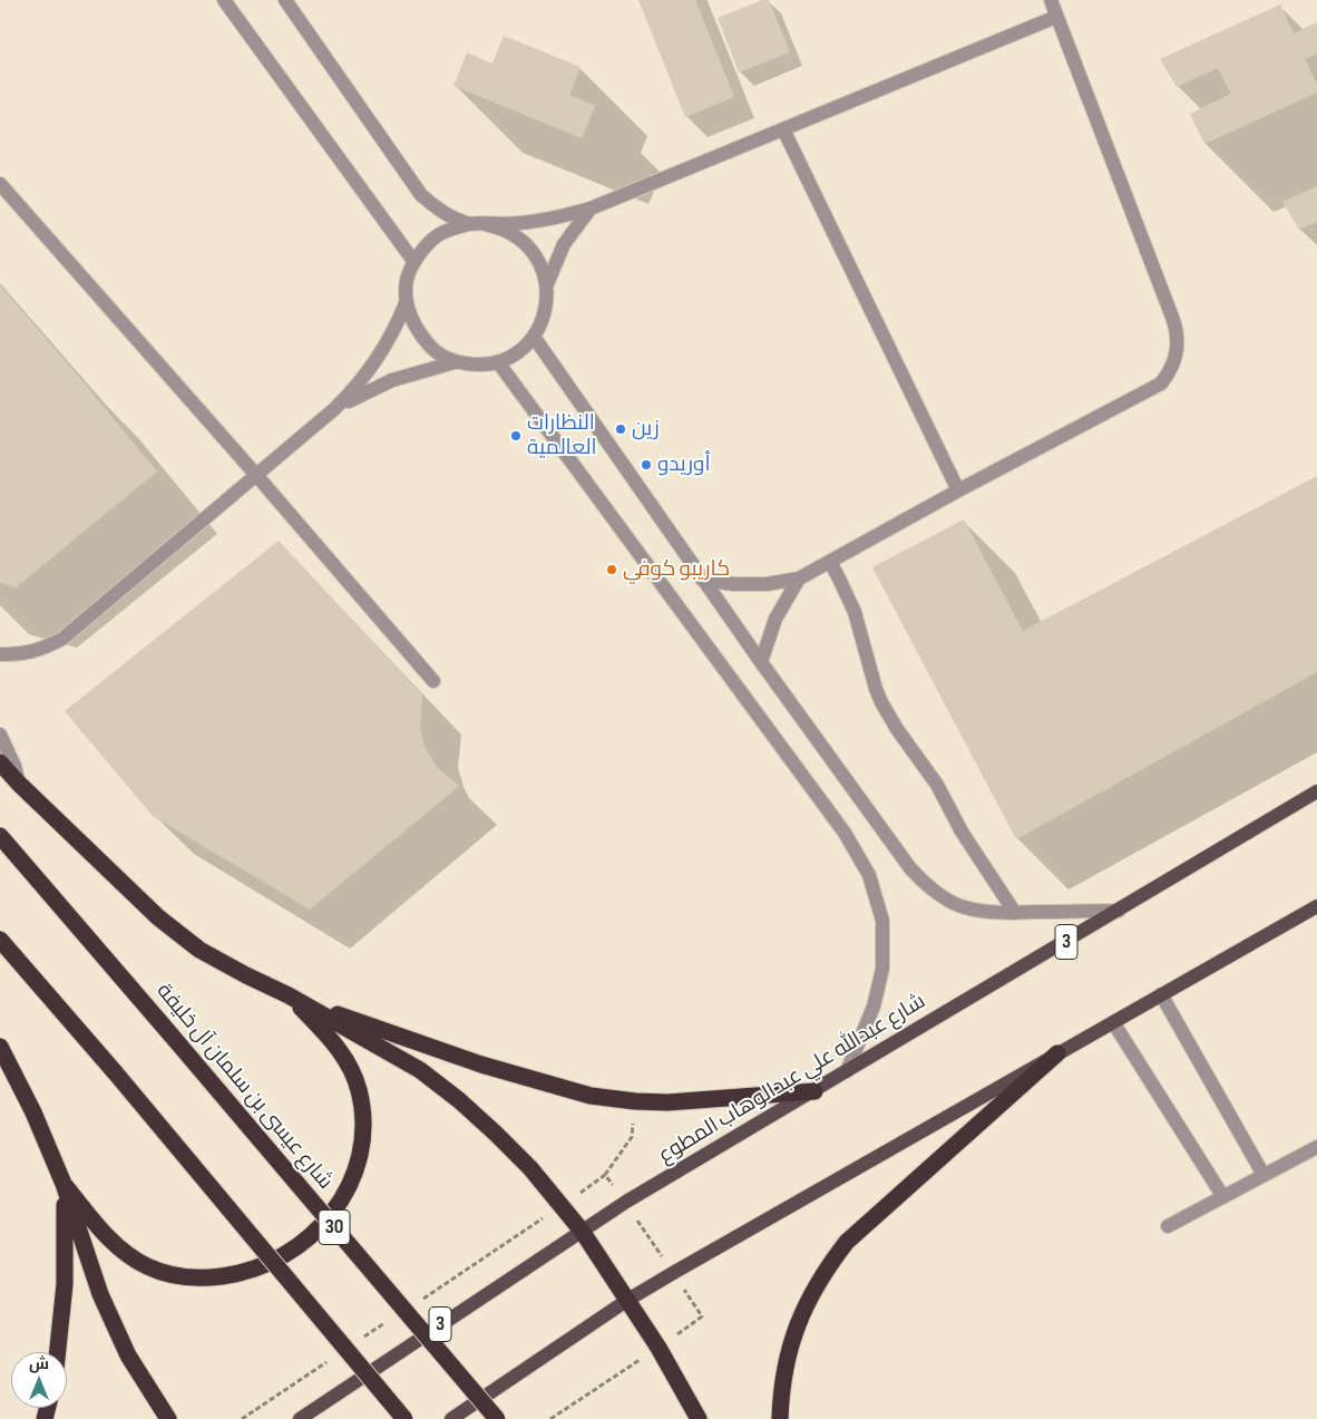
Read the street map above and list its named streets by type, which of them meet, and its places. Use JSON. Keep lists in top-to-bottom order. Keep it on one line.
{"streets":{"highway":["شارع عيسى بن سلمان آل خليفة","30"],"main road":["3","شارع عبدالله علي عبدالوهاب المطوع"]},"places":["زين","النظارات العالمية","أوريدو","كاريبو كوفي"],"north":"top"}
